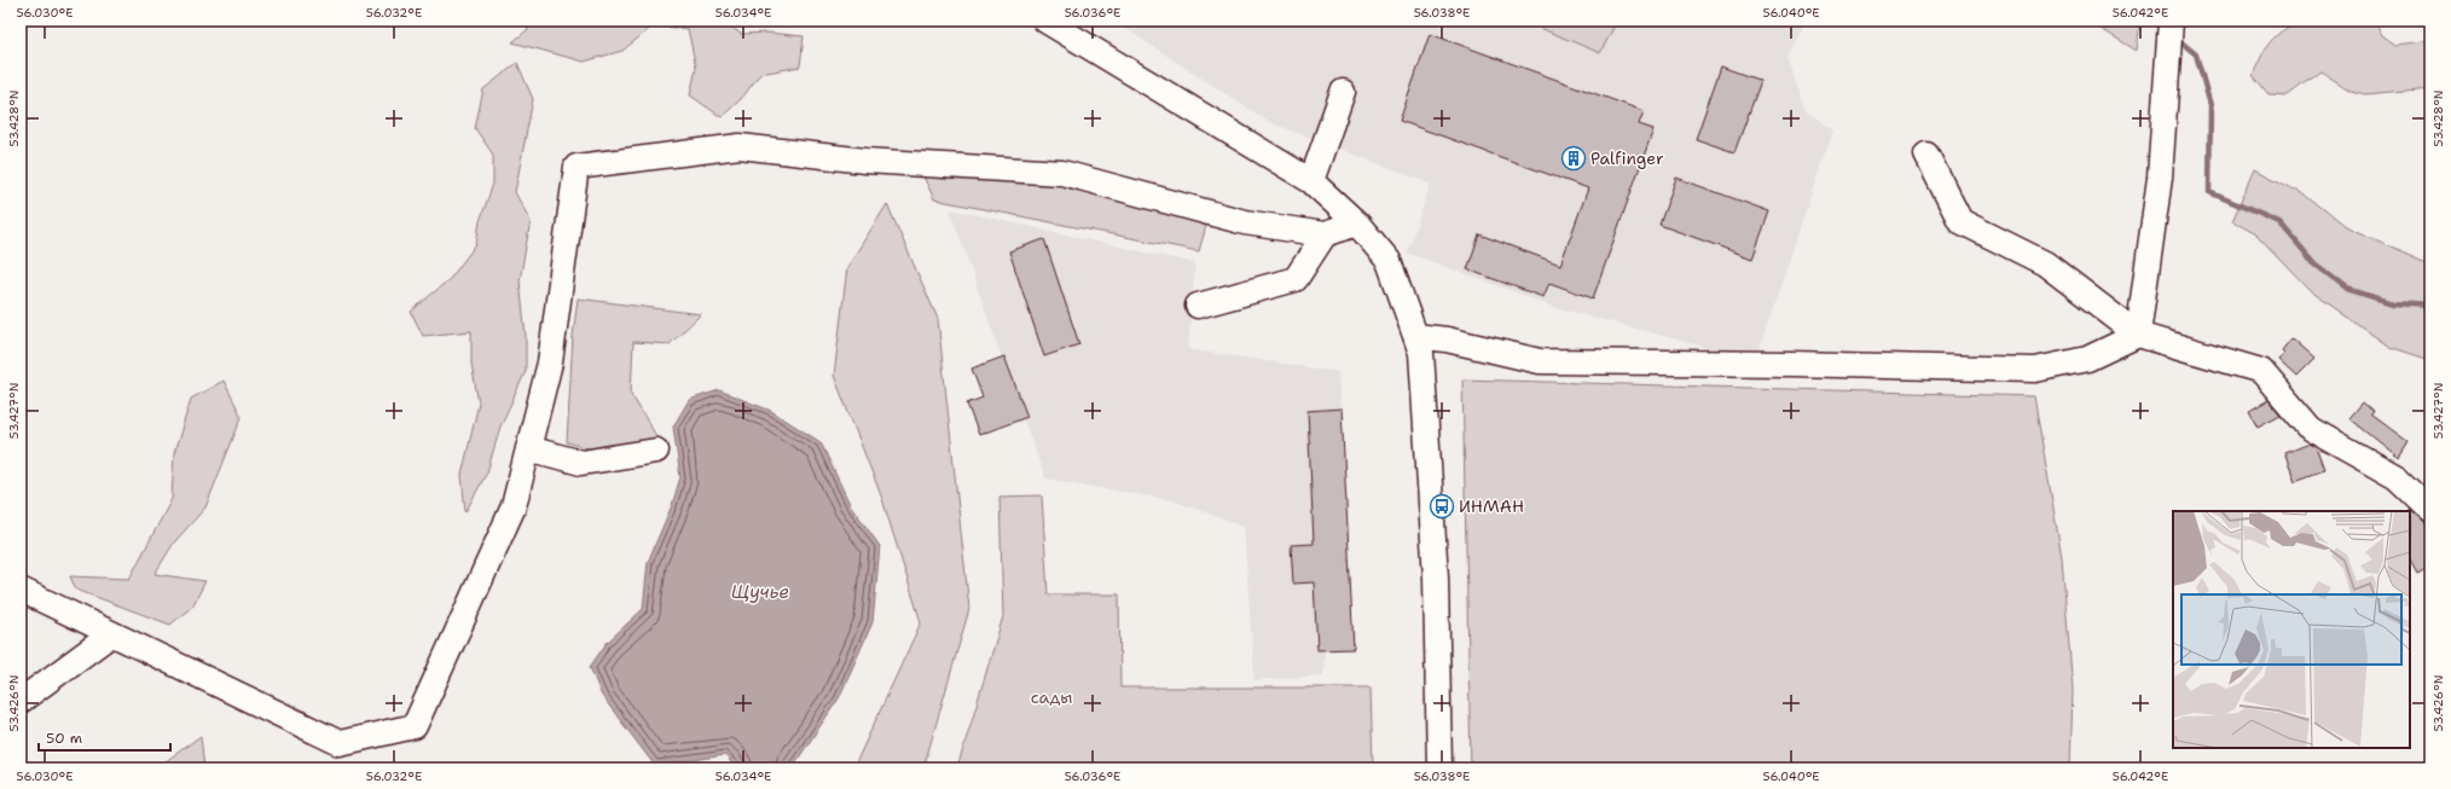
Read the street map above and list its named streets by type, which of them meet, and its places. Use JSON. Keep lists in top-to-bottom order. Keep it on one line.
{"water":["Щучье"],"parks":["сады"],"places":{"building":["Palfinger"],"bus stop":["ИНМАН"]},"scale_bar":"50 m","coordinates":["56.030°E","56.032°E","56.034°E","56.036°E","56.038°E","56.040°E","56.042°E","53.428°N","53.427°N","53.426°N"]}
